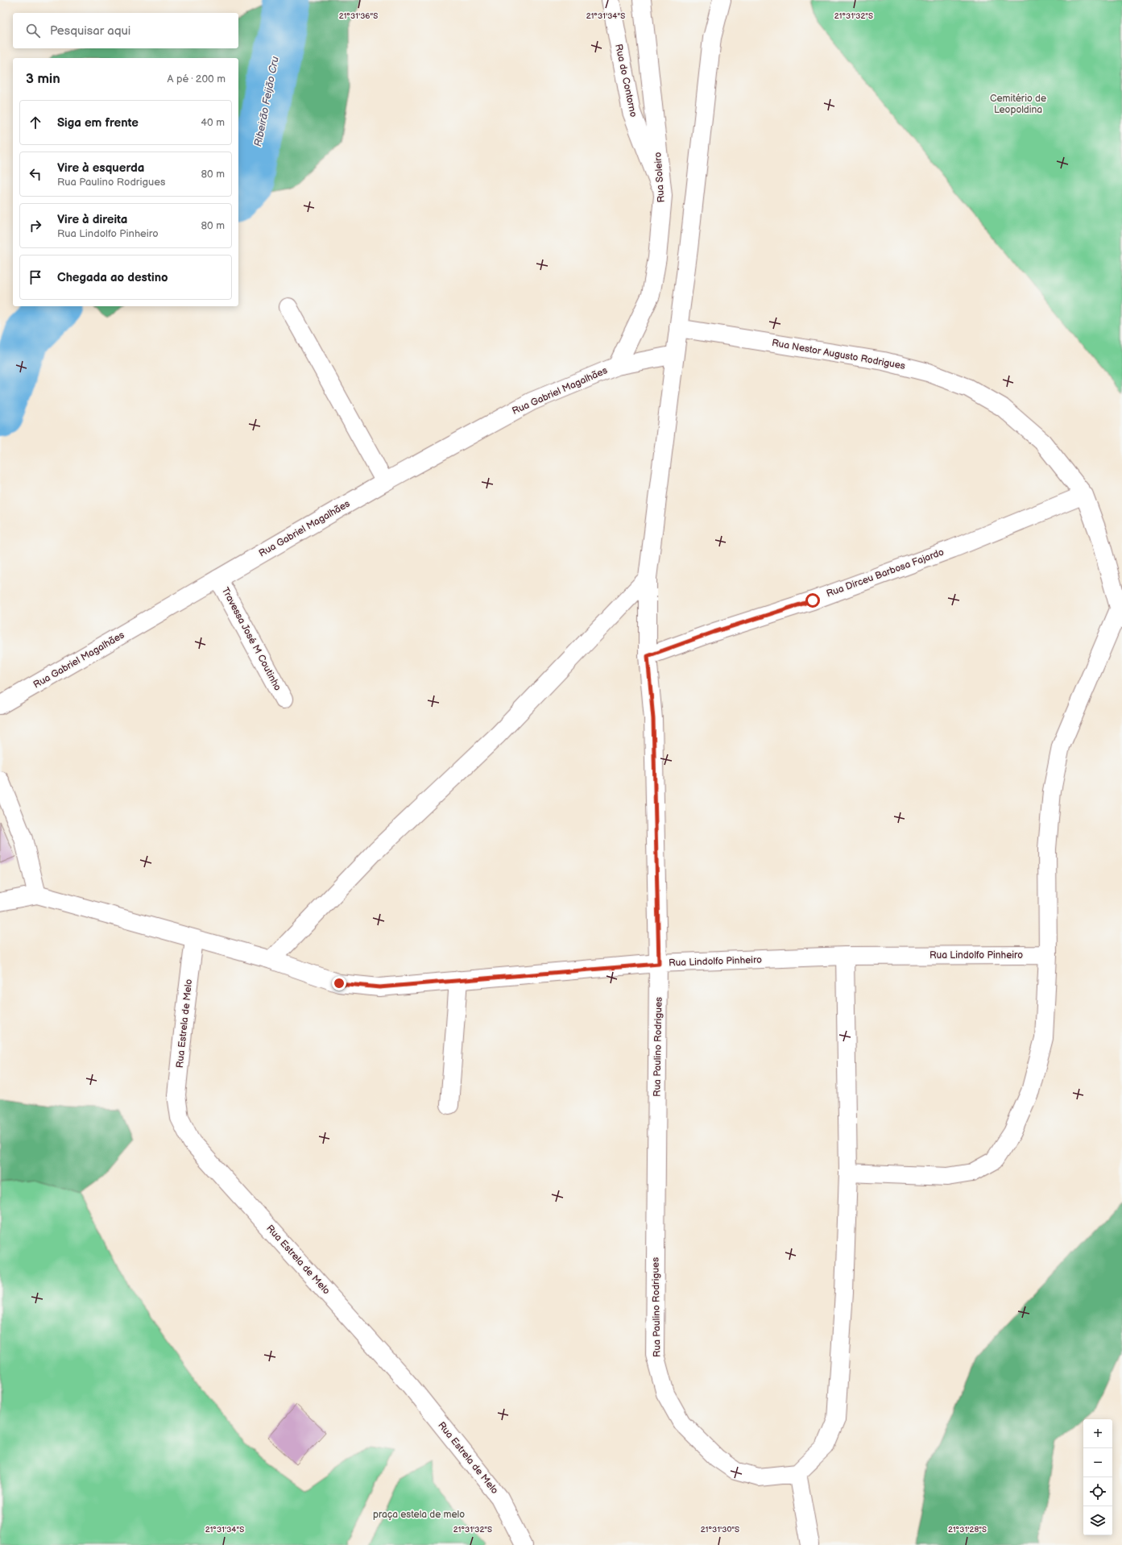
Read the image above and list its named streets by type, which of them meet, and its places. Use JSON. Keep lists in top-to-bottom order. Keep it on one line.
{"streets":{"street":["Rua do Contorno","Rua Soleiro","Rua Nestor Augusto Rodrigues","Rua Gabriel Magalhães","Rua Dirceu Barbosa Fajardo","Travessa José M Coutinho","Rua Lindolfo Pinheiro","Rua Estrela de Melo","Rua Paulino Rodrigues"]},"crossings":[["Rua do Contorno","Rua Soleiro"],["Rua Soleiro","Rua Gabriel Magalhães"],["Rua Nestor Augusto Rodrigues","Rua Dirceu Barbosa Fajardo"],["Rua Nestor Augusto Rodrigues","Rua Paulino Rodrigues"],["Rua Gabriel Magalhães","Travessa José M Coutinho"],["Rua Gabriel Magalhães","Rua Paulino Rodrigues"],["Rua Dirceu Barbosa Fajardo","Rua Paulino Rodrigues"],["Rua Lindolfo Pinheiro","Rua Estrela de Melo"],["Rua Lindolfo Pinheiro","Rua Paulino Rodrigues"]],"water":["Ribeirão Feijão Cru"],"parks":["Cemitério de Leopoldina","praça estela de melo"],"page":{"search":"Pesquisar aqui","heading":["3 min","A pé · 200 m"],"list":[["Siga em frente","40 m"],["Vire à esquerda","Rua Paulino Rodrigues","80 m"],["Vire à direita","Rua Lindolfo Pinheiro","80 m"],"Chegada ao destino"],"map_buttons":["+","−"]},"coordinates":["21°31'36\"S","21°31'34\"S","21°31'32\"S","21°31'30\"S","21°31'28\"S"]}
